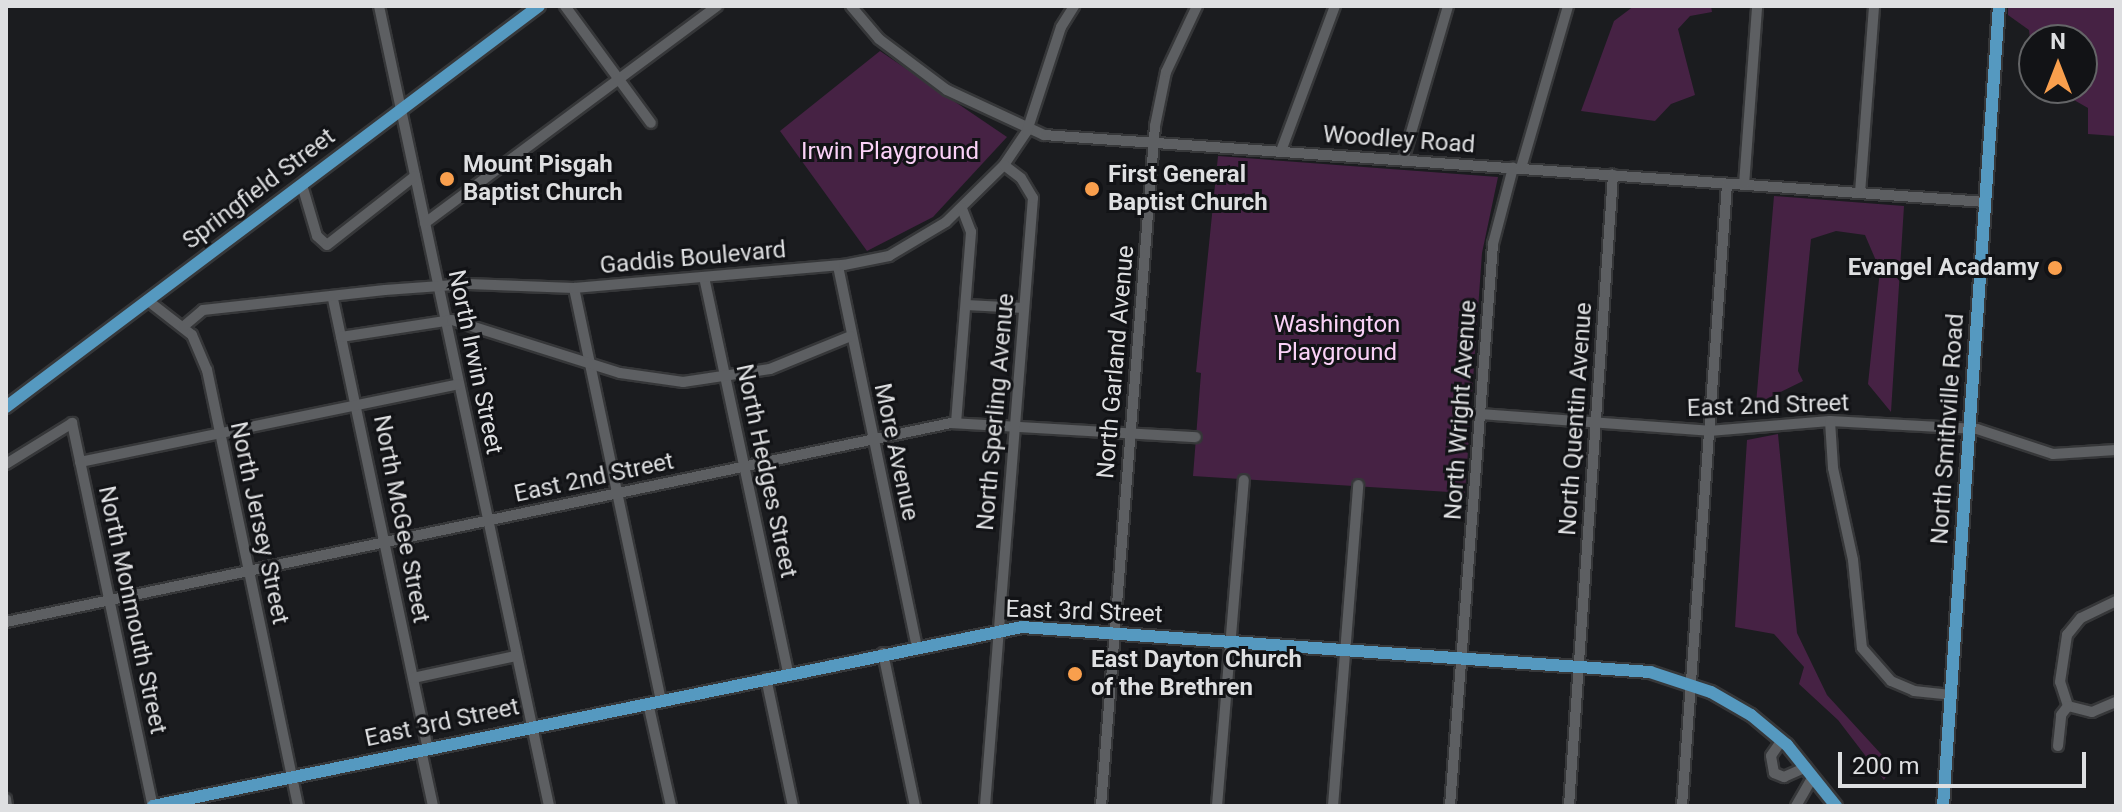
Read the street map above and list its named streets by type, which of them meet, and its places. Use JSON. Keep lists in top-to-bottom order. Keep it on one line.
{"streets":{"main road":["Springfield Street","North Smithville Road","East 3rd Street"],"street":["Woodley Road","Gaddis Boulevard","North Irwin Street","North Garland Avenue","East 2nd Street","North Wright Avenue","North Sperling Avenue","North Quentin Avenue","More Avenue","North Hedges Street","North McGee Street","North Jersey Street","North Monmouth Street"]},"crossings":[["Woodley Road","Gaddis Boulevard"],["Woodley Road","North Garland Avenue"],["Woodley Road","North Wright Avenue"],["Woodley Road","North Quentin Avenue"],["Woodley Road","North Smithville Road"],["Springfield Street","North Irwin Street"],["Springfield Street","North Jersey Street"],["Gaddis Boulevard","North Irwin Street"],["Gaddis Boulevard","North Sperling Avenue"],["Gaddis Boulevard","More Avenue"],["Gaddis Boulevard","North Hedges Street"],["Gaddis Boulevard","North McGee Street"],["Gaddis Boulevard","North Jersey Street"],["North Irwin Street","East 2nd Street"],["North Irwin Street","East 3rd Street"],["North Garland Avenue","East 2nd Street"],["North Garland Avenue","East 3rd Street"],["East 2nd Street","North Wright Avenue"],["East 2nd Street","North Sperling Avenue"],["East 2nd Street","North Quentin Avenue"],["East 2nd Street","North Smithville Road"],["East 2nd Street","More Avenue"],["East 2nd Street","North Hedges Street"],["East 2nd Street","North McGee Street"],["East 2nd Street","North Jersey Street"],["East 2nd Street","North Monmouth Street"],["North Wright Avenue","East 3rd Street"],["North Sperling Avenue","East 3rd Street"],["North Quentin Avenue","East 3rd Street"],["More Avenue","East 3rd Street"],["North Hedges Street","East 3rd Street"],["North McGee Street","East 3rd Street"],["North Jersey Street","East 3rd Street"],["North Monmouth Street","East 3rd Street"]],"parks":["Irwin Playground","Washington Playground"],"places":["Mount Pisgah Baptist Church","First General Baptist Church","Evangel Acadamy","East Dayton Church of the Brethren"],"scale_bar":"200 m","north":"top"}
